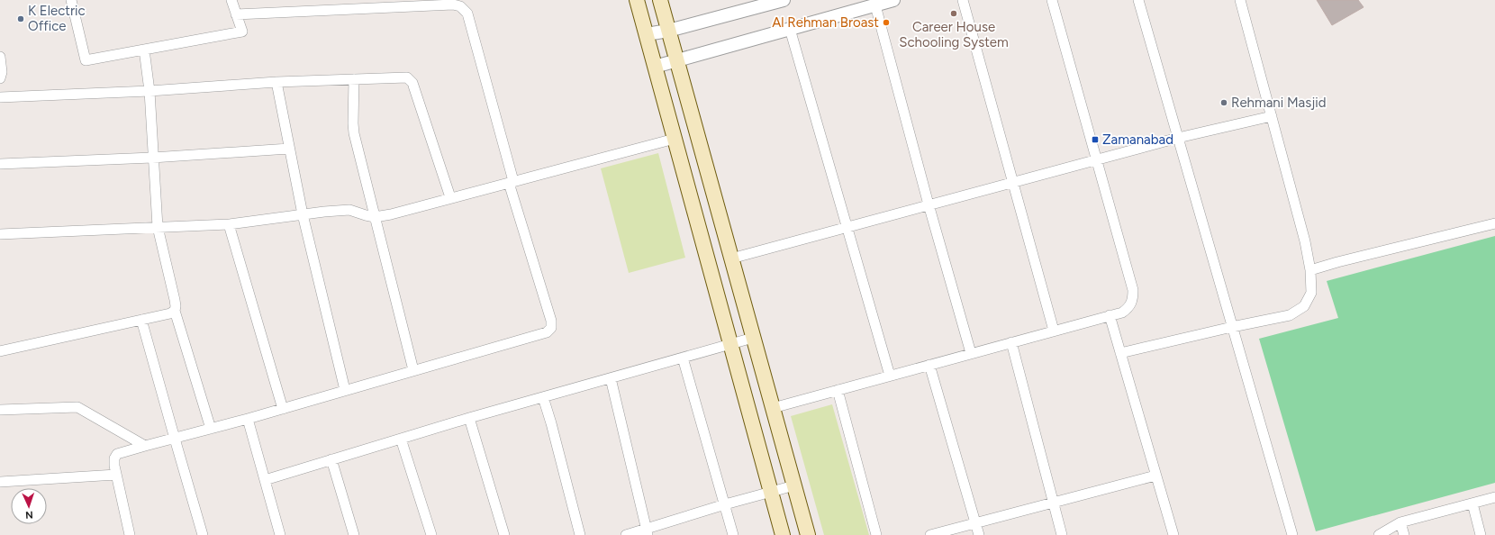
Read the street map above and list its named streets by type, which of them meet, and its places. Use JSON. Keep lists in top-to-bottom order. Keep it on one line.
{"places":{"other":["Career House Schooling System","K Electric Office","Al Rehman Broast","Rehmani Masjid"],"transit":["Zamanabad"]},"north":"bottom"}
